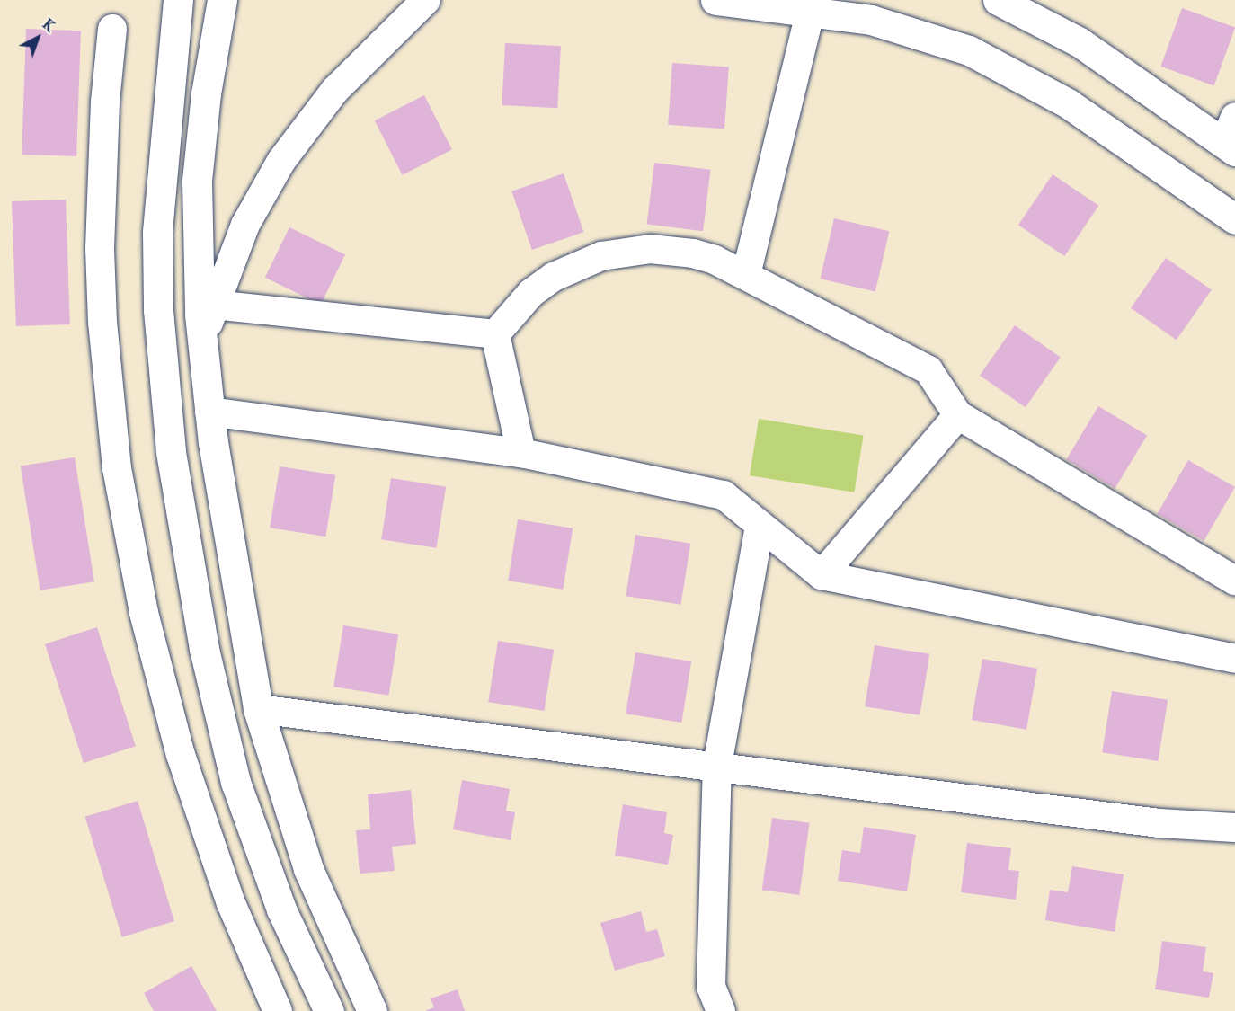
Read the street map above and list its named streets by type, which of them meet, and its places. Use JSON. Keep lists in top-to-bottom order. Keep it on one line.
{"north":"top right"}
